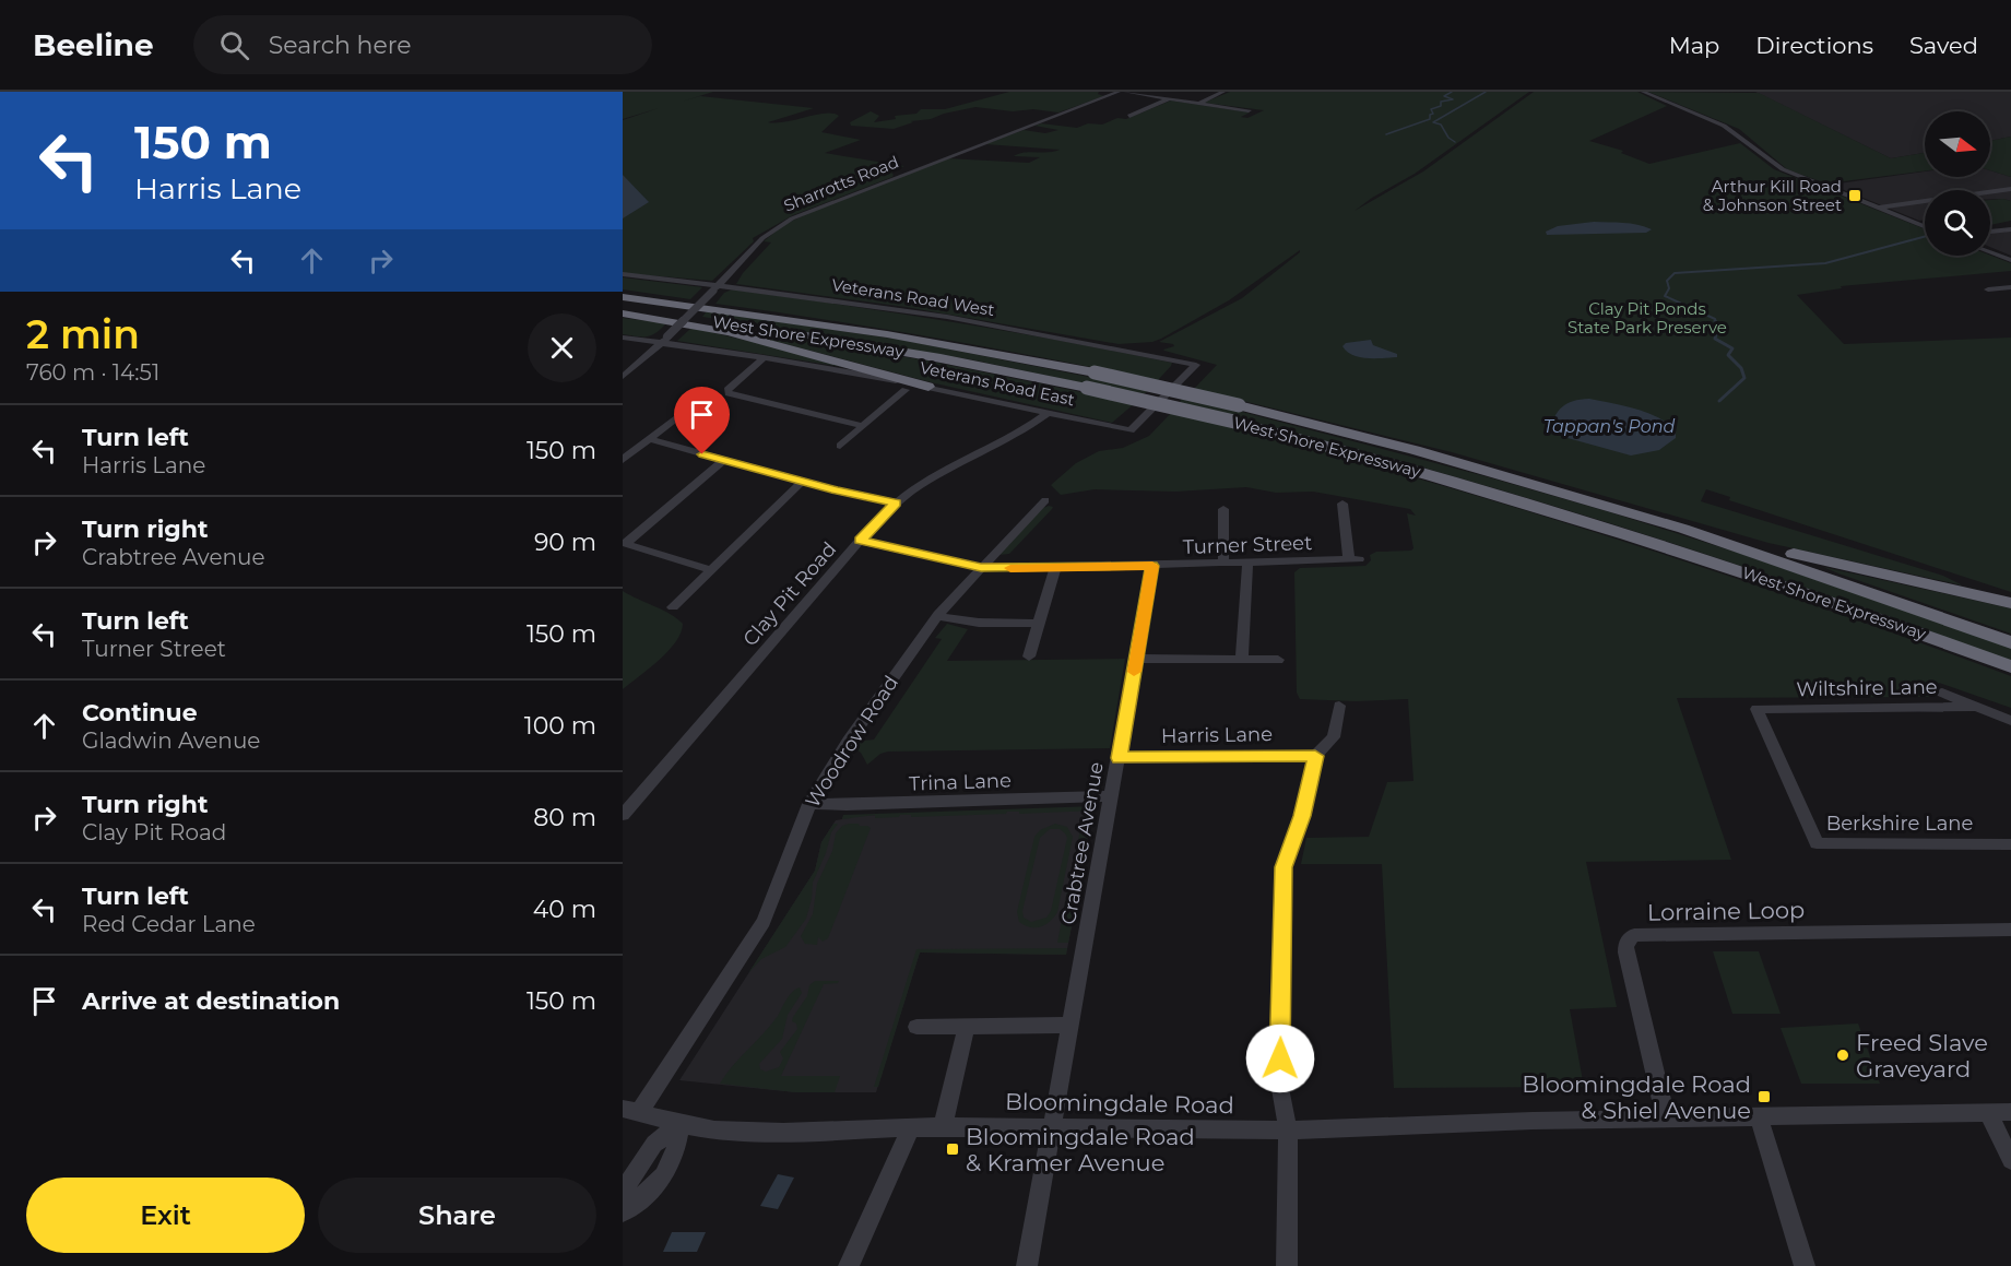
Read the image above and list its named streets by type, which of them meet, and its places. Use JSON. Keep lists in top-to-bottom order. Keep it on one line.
{"streets":{"highway":["West Shore Expressway"],"street":["Sharrotts Road","Veterans Road West","Veterans Road East","Turner Street","Clay Pit Road","Wiltshire Lane","Harris Lane","Woodrow Road","Trina Lane","Berkshire Lane","Crabtree Avenue","Lorraine Loop","Bloomingdale Road"]},"crossings":[["Sharrotts Road","Veterans Road West"],["Sharrotts Road","Veterans Road East"],["Veterans Road West","Veterans Road East"],["Veterans Road East","Clay Pit Road"],["Turner Street","Clay Pit Road"],["Turner Street","Woodrow Road"],["Turner Street","Crabtree Avenue"],["Wiltshire Lane","Berkshire Lane"],["Harris Lane","Crabtree Avenue"],["Woodrow Road","Trina Lane"],["Woodrow Road","Bloomingdale Road"],["Trina Lane","Crabtree Avenue"],["Crabtree Avenue","Bloomingdale Road"],["Lorraine Loop","Bloomingdale Road"]],"water":["Tappan's Pond"],"parks":["Clay Pit Ponds State Park Preserve"],"places":{"transit":["Arthur Kill Road & Johnson Street","Bloomingdale Road & Shiel Avenue","Bloomingdale Road & Kramer Avenue"],"other":["Freed Slave Graveyard"]},"north":"right","page":{"header":"Beeline","search":"Search here","nav":["Map","Directions","Saved"],"turn":["150 m","Harris Lane"],"heading":["2 min","760 m · 14:51"],"list":[{"name":"Turn left","note":"Harris Lane","value":"150 m"},{"name":"Turn right","note":"Crabtree Avenue","value":"90 m"},{"name":"Turn left","note":"Turner Street","value":"150 m"},{"name":"Continue","note":"Gladwin Avenue","value":"100 m"},{"name":"Turn right","note":"Clay Pit Road","value":"80 m"},{"name":"Turn left","note":"Red Cedar Lane","value":"40 m"},{"name":"Arrive at destination","value":"150 m"}],"buttons":["Exit","Share"]}}
